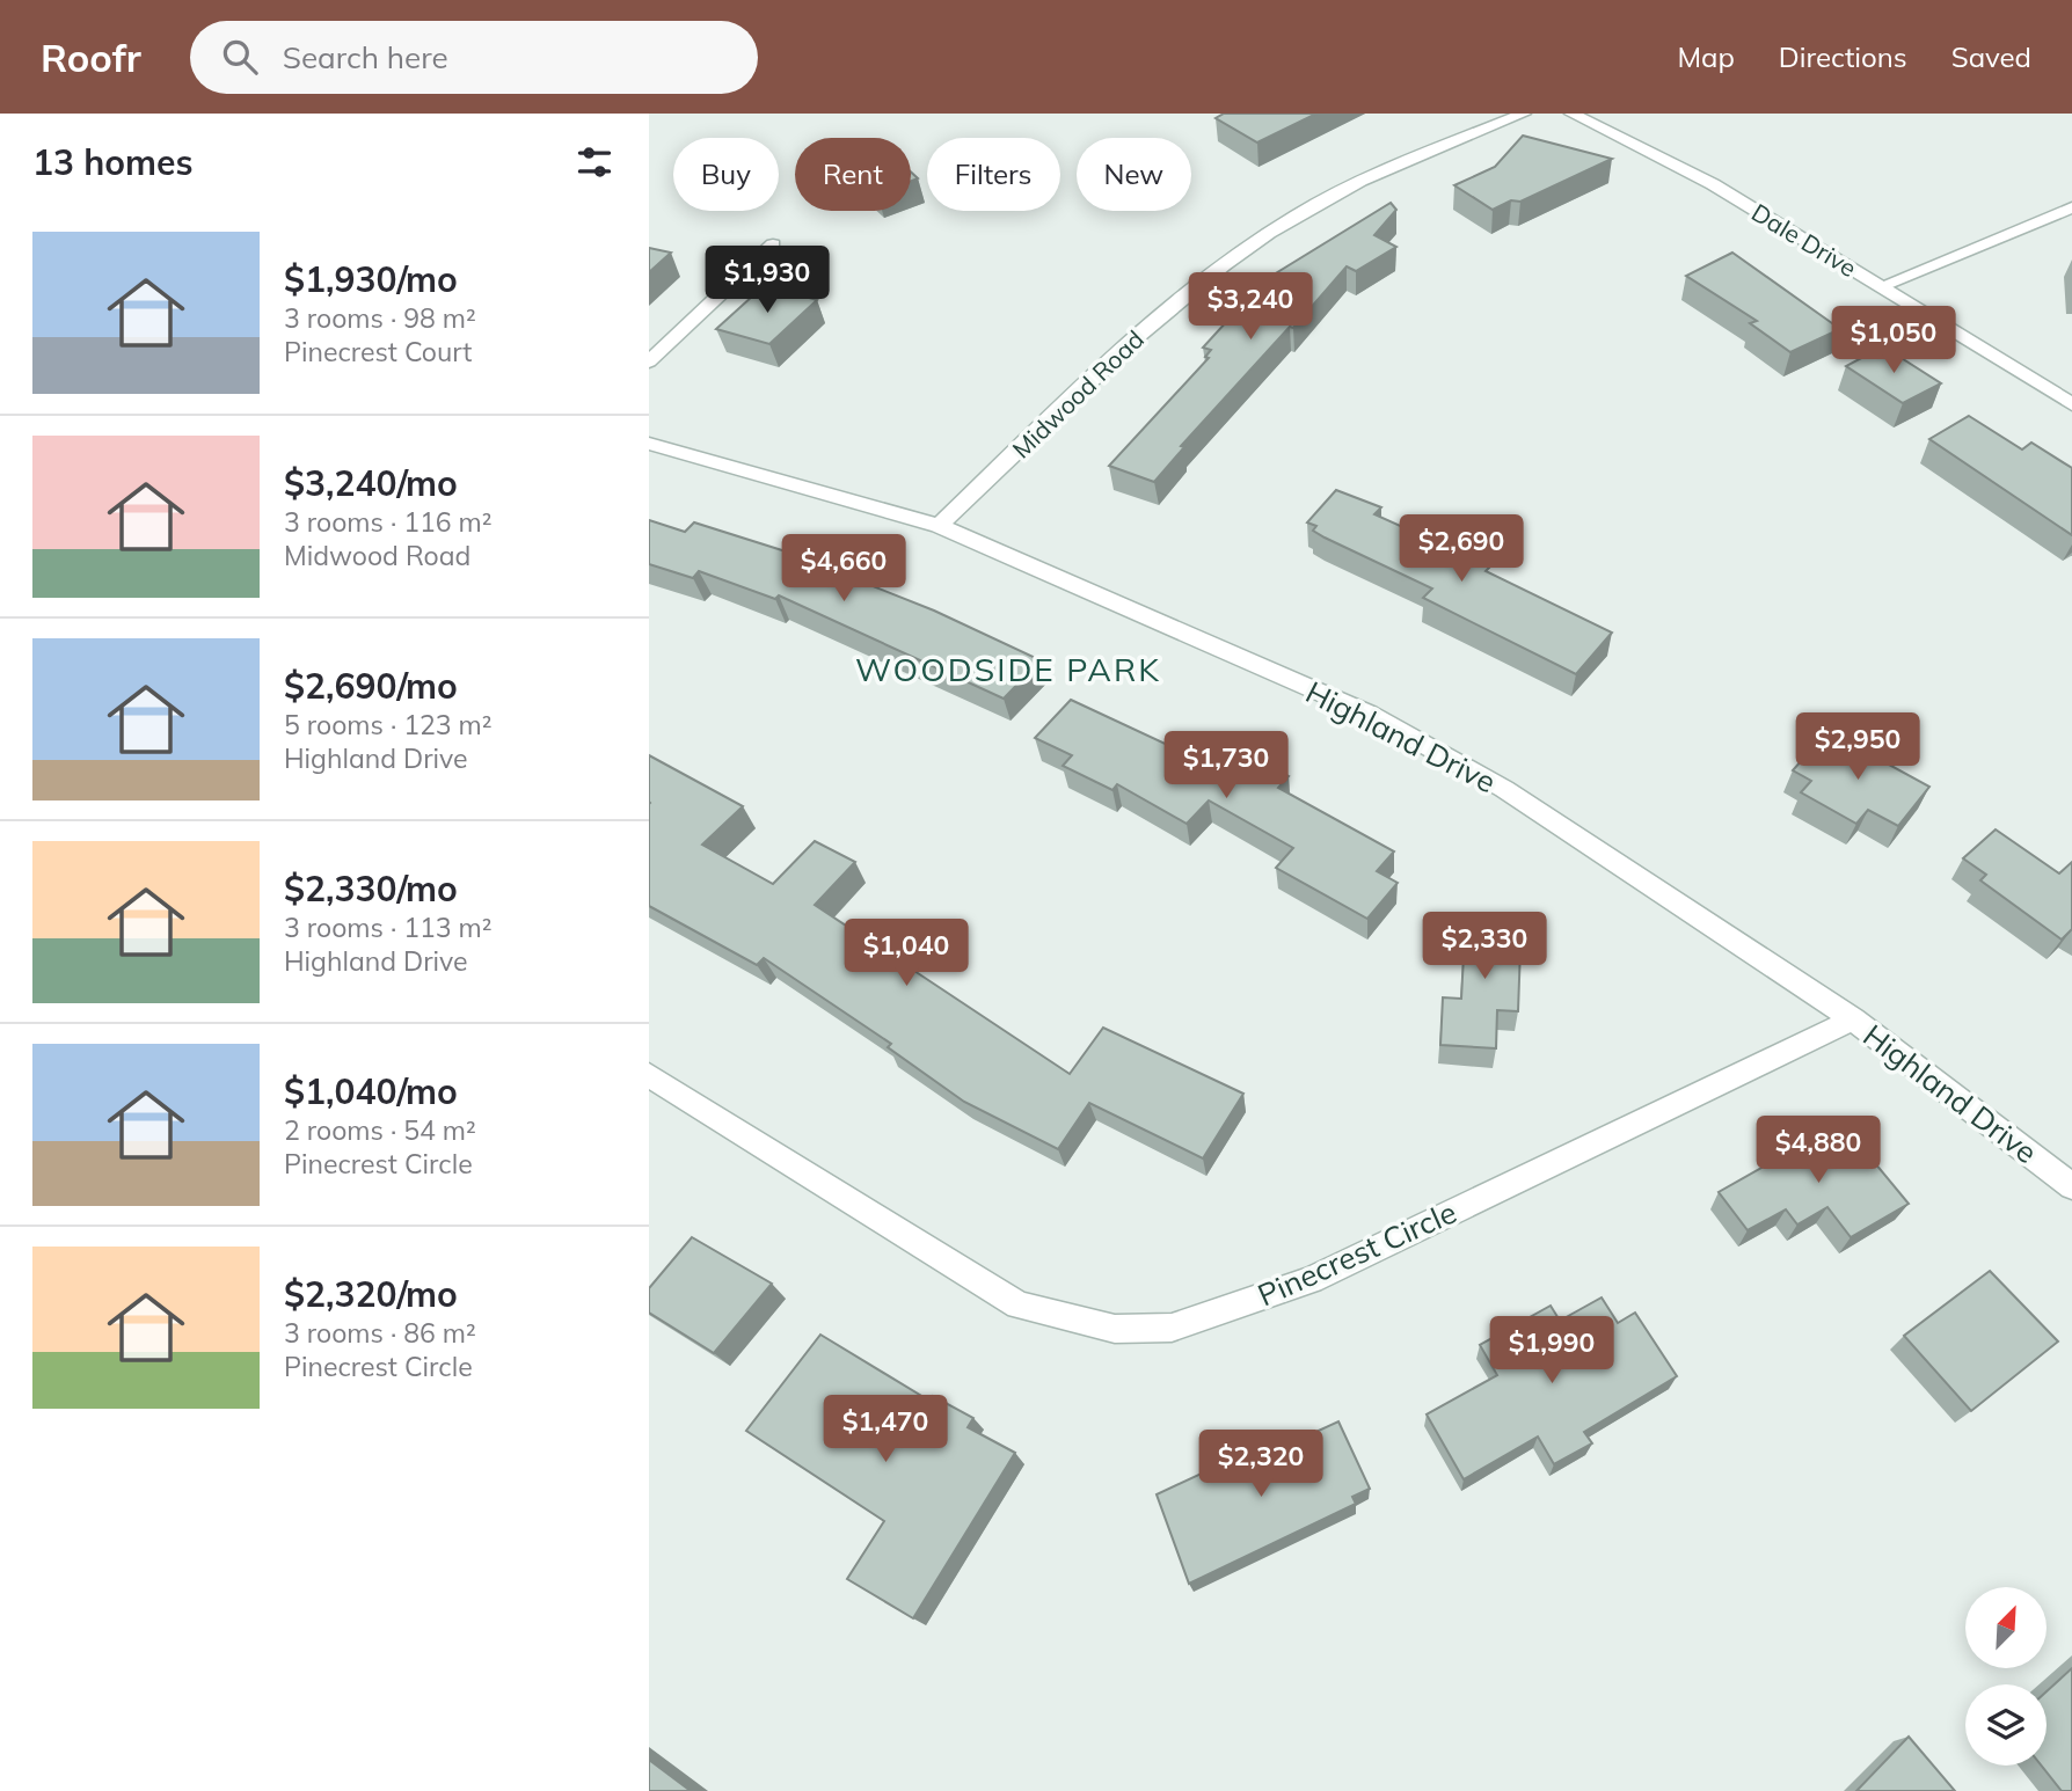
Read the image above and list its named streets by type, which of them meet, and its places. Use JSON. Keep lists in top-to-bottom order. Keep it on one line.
{"streets":{"street":["Dale Drive","Midwood Road","Highland Drive","Pinecrest Circle"]},"crossings":[["Midwood Road","Highland Drive"],["Highland Drive","Pinecrest Circle"]],"districts":["WOODSIDE PARK"],"north":"top right","page":{"header":"Roofr","search":"Search here","nav":["Map","Directions","Saved"],"heading":"13 homes","chip":["Buy","Rent","Filters","New"],"list":[{"name":"$1,930/mo","note":"3 rooms · 98 m² · Pinecrest Court"},{"name":"$3,240/mo","note":"3 rooms · 116 m² · Midwood Road"},{"name":"$2,690/mo","note":"5 rooms · 123 m² · Highland Drive"},{"name":"$2,330/mo","note":"3 rooms · 113 m² · Highland Drive"},{"name":"$1,040/mo","note":"2 rooms · 54 m² · Pinecrest Circle"},{"name":"$2,320/mo","note":"3 rooms · 86 m² · Pinecrest Circle"}],"price":["$1,930","$3,240","$1,050","$2,690","$4,660","$2,950","$1,730","$2,330","$1,040","$4,880","$1,990","$1,470","$2,320"]}}
